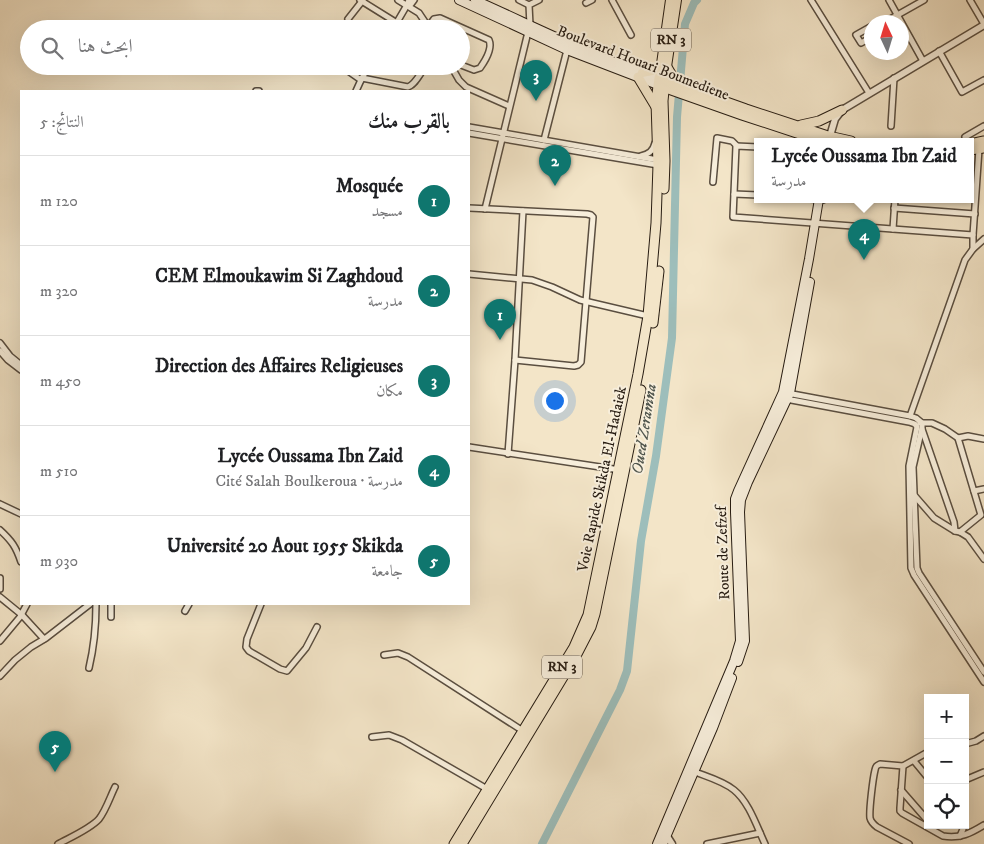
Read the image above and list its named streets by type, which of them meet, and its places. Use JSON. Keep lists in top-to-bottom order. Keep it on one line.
{"streets":{"highway":["RN 3","Boulevard Houari Boumediene","Voie Rapide Skikda El-Hadaiek"],"main road":["Route de Zefzef"]},"crossings":[["RN 3","Boulevard Houari Boumediene"],["RN 3","Voie Rapide Skikda El-Hadaiek"],["Boulevard Houari Boumediene","Voie Rapide Skikda El-Hadaiek"]],"water":["Oued Zeramna"],"north":"top","page":{"search":"ابحث هنا","pins":["3","2","4","1","5"],"heading":["بالقرب منك","النتائج: 5"],"popup":["Lycée Oussama Ibn Zaid","مدرسة"],"list":[{"mark":"1","name":"Mosquée","note":"مسجد","value":"120 m"},{"mark":"2","name":"CEM Elmoukawim Si Zaghdoud","note":"مدرسة","value":"320 m"},{"mark":"3","name":"Direction des Affaires Religieuses","note":"مكان","value":"450 m"},{"mark":"4","name":"Lycée Oussama Ibn Zaid","note":"مدرسة · Cité Salah Boulkeroua","value":"510 m"},{"mark":"5","name":"Université 20 Aout 1955 Skikda","note":"جامعة","value":"930 m"}],"map_buttons":["+","−"]}}
